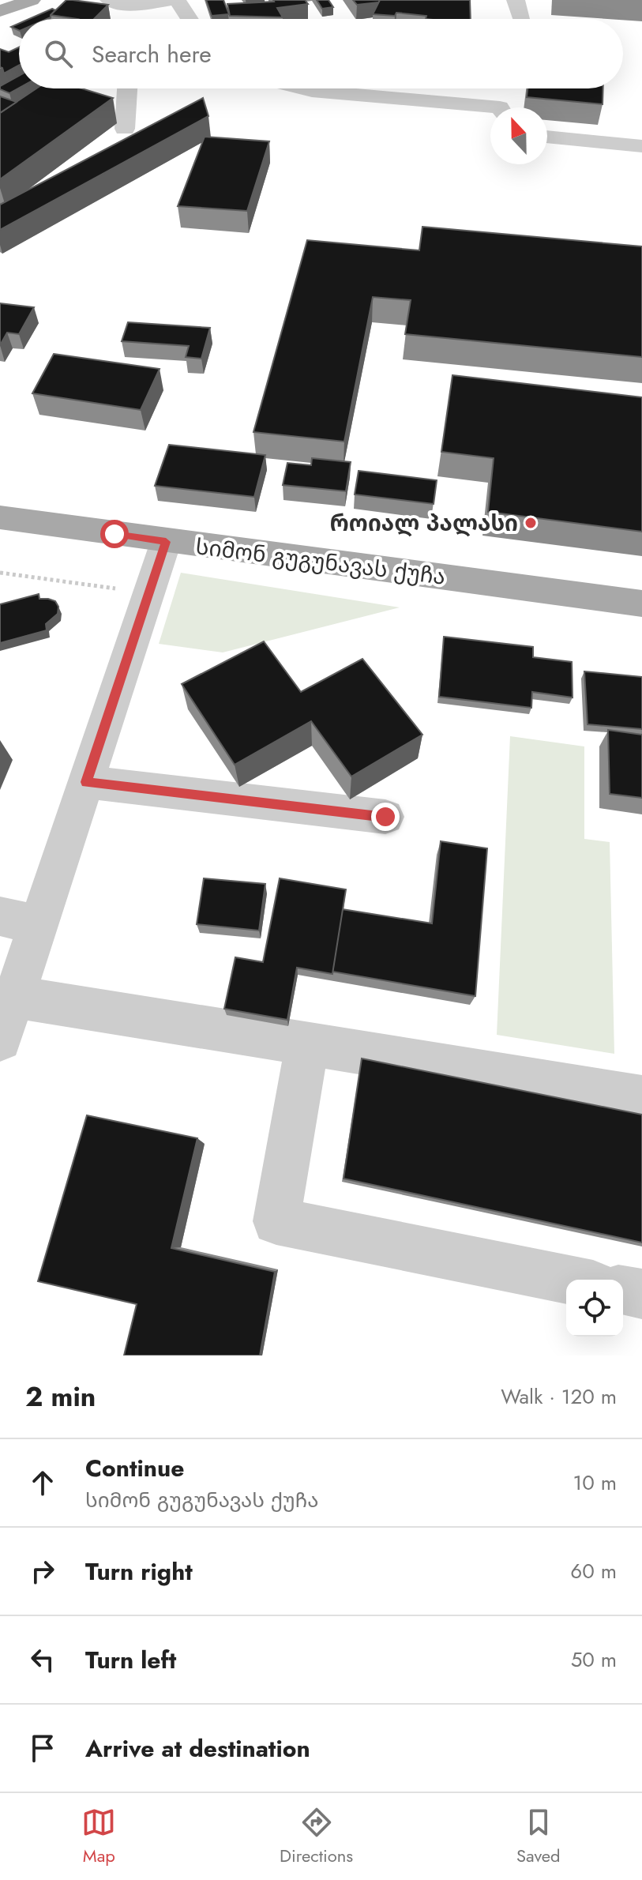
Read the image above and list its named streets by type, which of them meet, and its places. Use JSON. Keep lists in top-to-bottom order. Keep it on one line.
{"streets":{"main road":["სიმონ გუგუნავას ქუჩა"]},"places":["როიალ პალასი"],"north":"top","page":{"search":"Search here","heading":["2 min","Walk · 120 m"],"list":[["Continue","სიმონ გუგუნავას ქუჩა","10 m"],["Turn right","60 m"],["Turn left","50 m"],"Arrive at destination"],"nav":["Map","Directions","Saved"]}}
